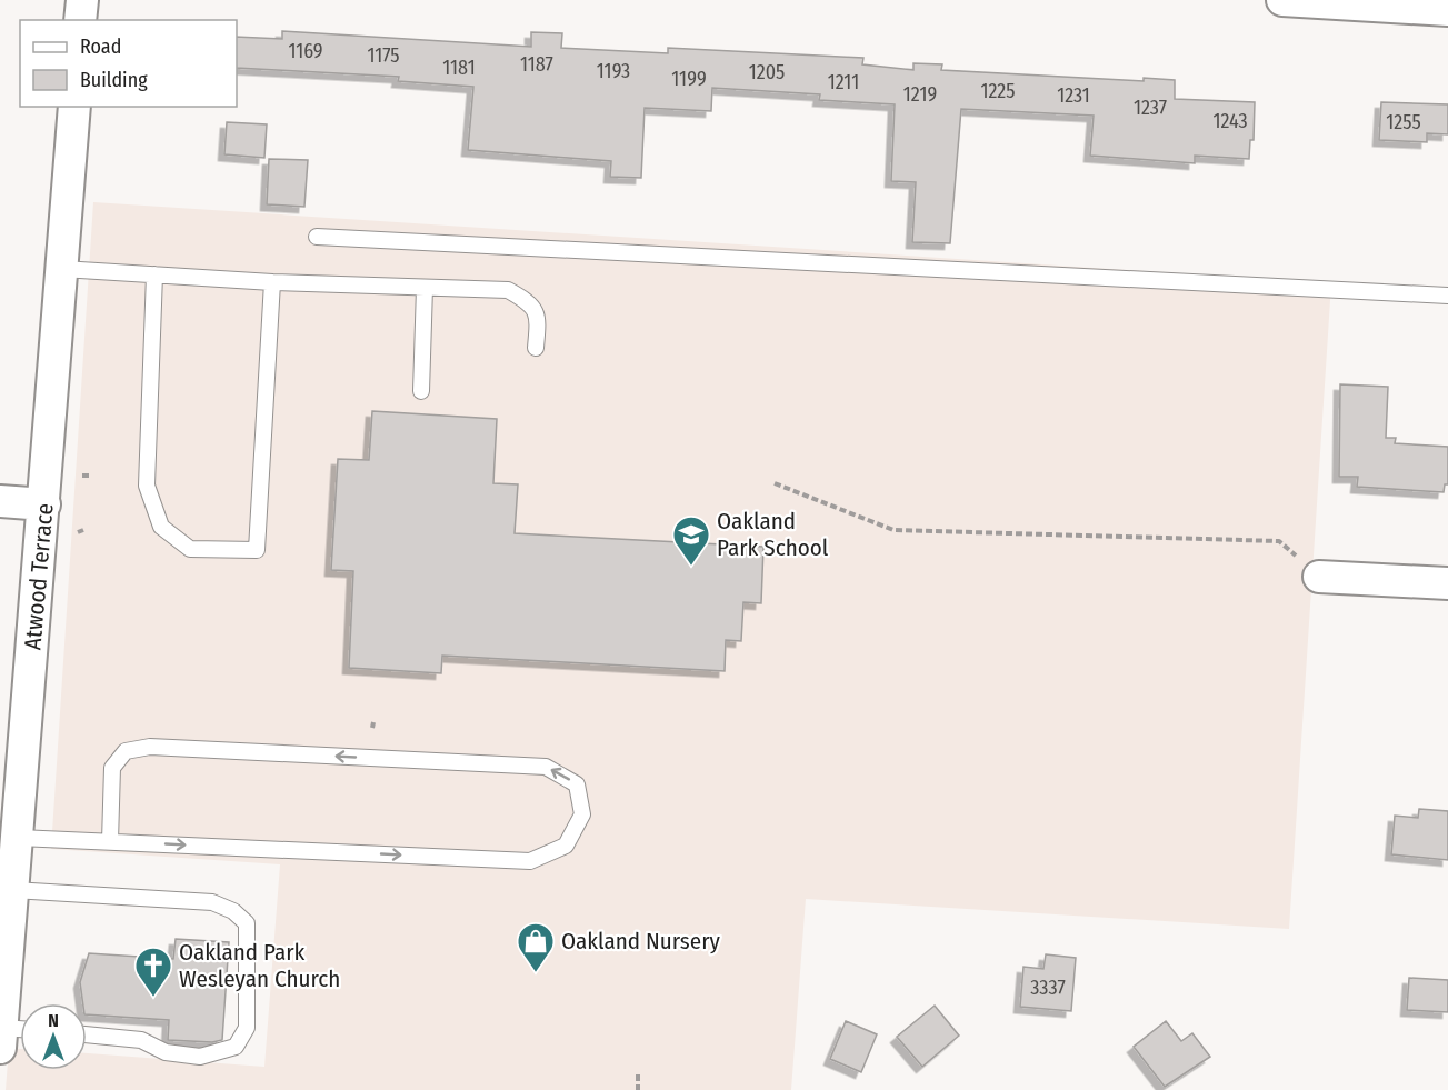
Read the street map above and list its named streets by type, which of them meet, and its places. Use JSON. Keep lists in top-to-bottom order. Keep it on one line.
{"streets":{"street":["Atwood Terrace"]},"places":{"school or university":["Oakland Park School"],"shop":["Oakland Nursery"],"church":["Oakland Park Wesleyan Church"]},"house_numbers":["1169","1175","1187","1181","1193","1205","1199","1211","1225","1219","1231","1237","1243","1255","3337"],"legend":["Road","Building"],"north":"top"}
